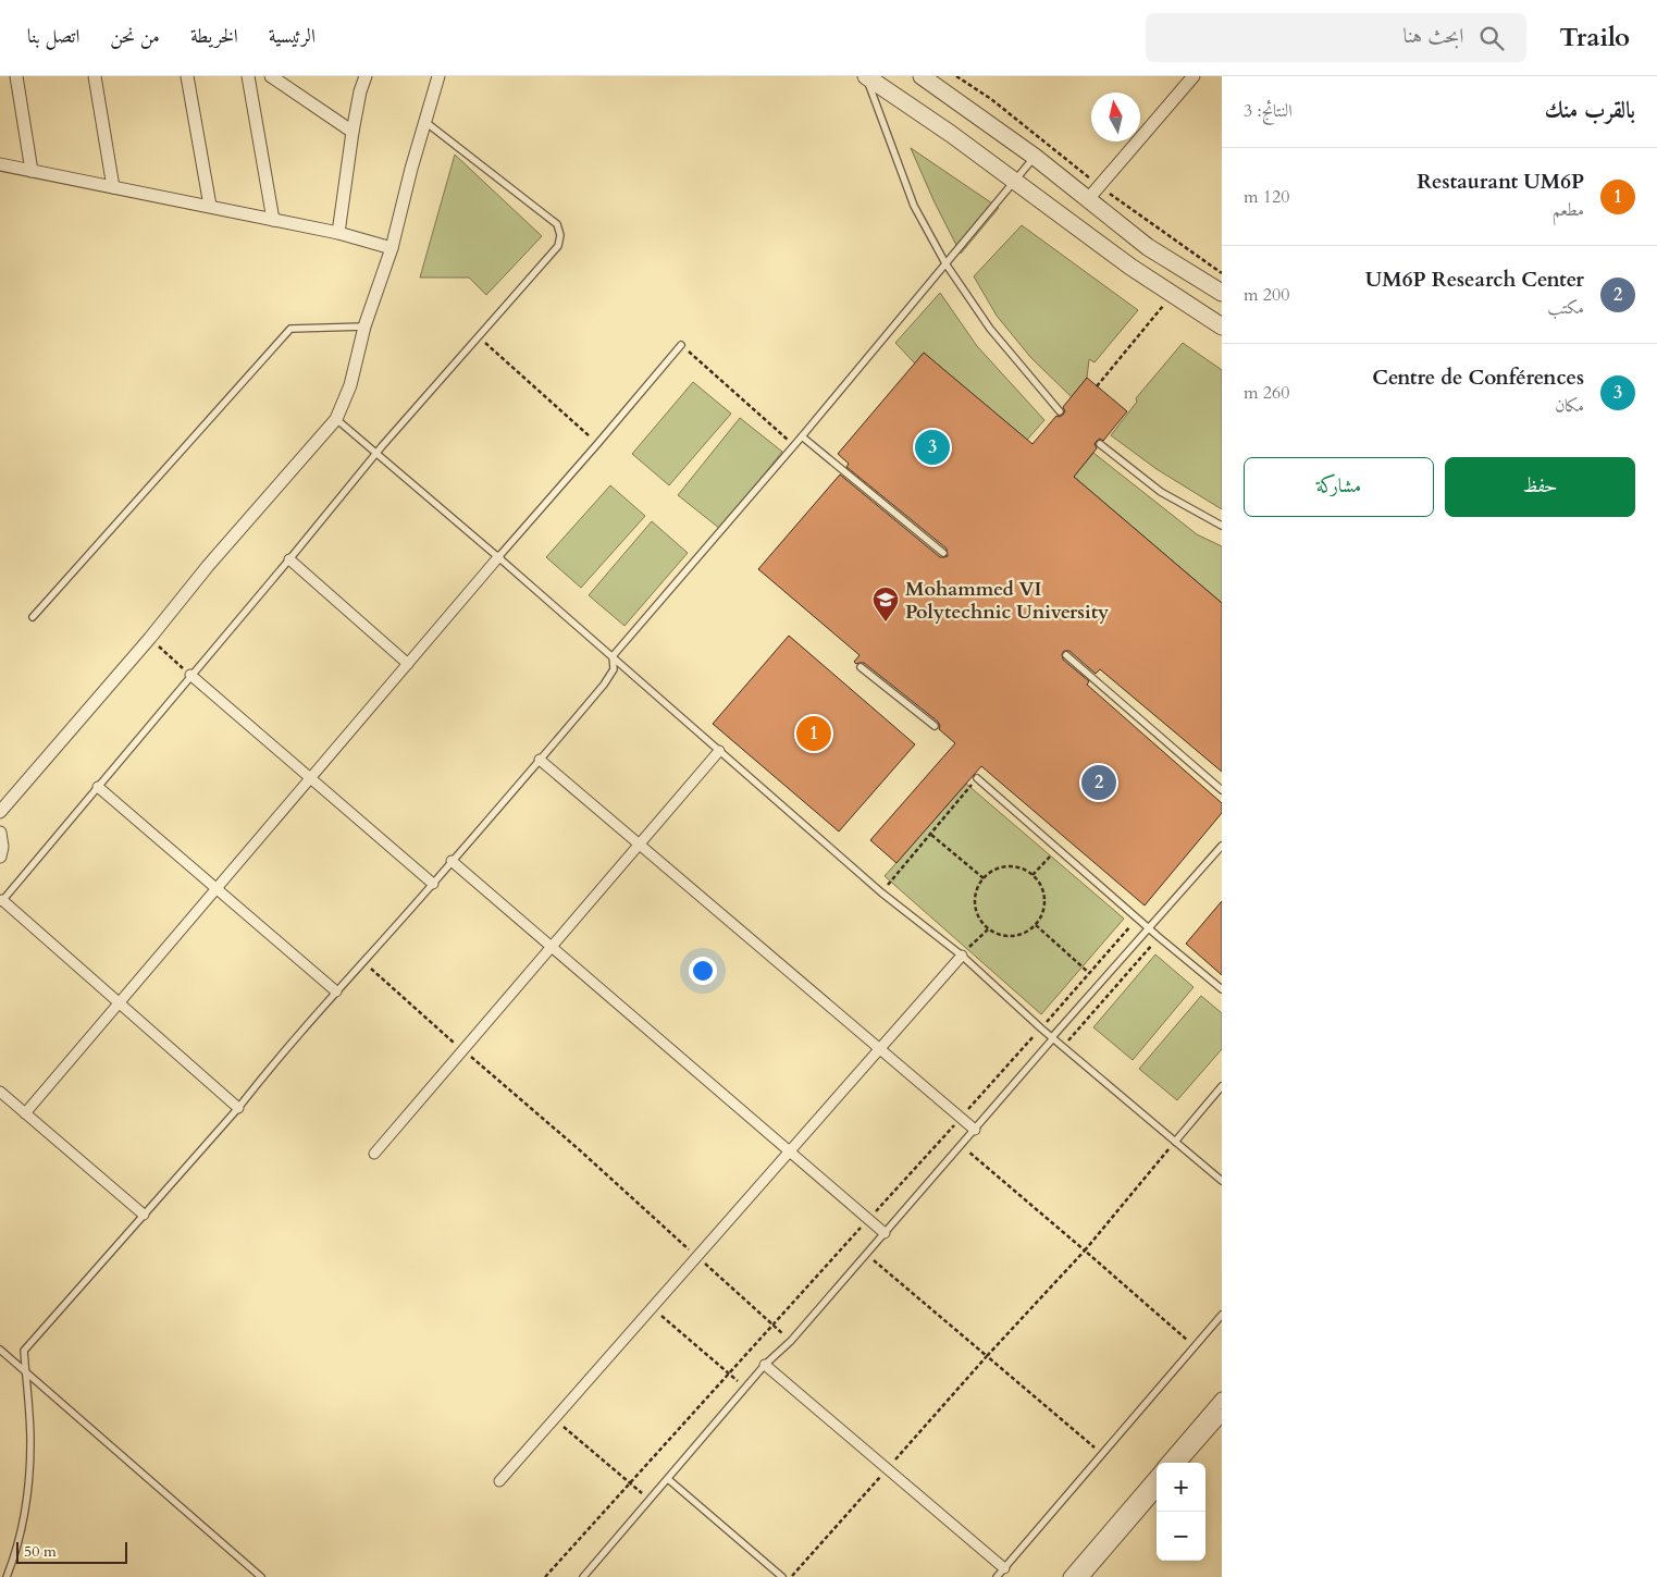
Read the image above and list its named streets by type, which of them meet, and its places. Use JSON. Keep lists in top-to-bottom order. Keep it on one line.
{"places":{"school or university":["Mohammed VI Polytechnic University"]},"scale_bar":"50 m","north":"top","page":{"header":"Trailo","search":"ابحث هنا","nav":["الرئيسية","الخريطة","من نحن","اتصل بنا"],"heading":["بالقرب منك","النتائج: 3"],"list":[{"mark":"1","name":"Restaurant UM6P","note":"مطعم","value":"120 m"},{"mark":"2","name":"UM6P Research Center","note":"مكتب","value":"200 m"},{"mark":"3","name":"Centre de Conférences","note":"مكان","value":"260 m"}],"pins":["3","1","2"],"buttons":["حفظ","مشاركة"],"map_buttons":["+","−"],"scale":"50 m"}}
